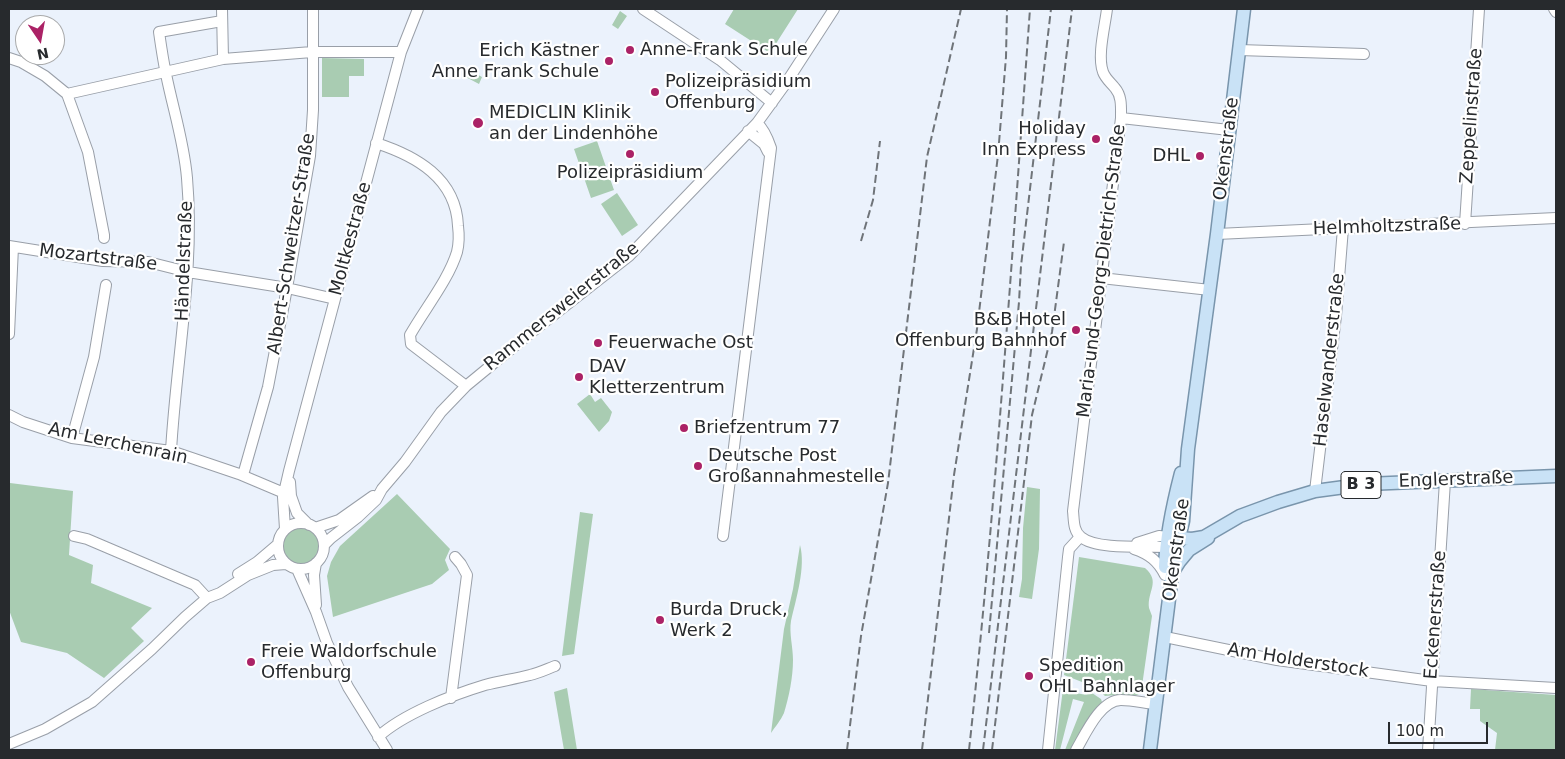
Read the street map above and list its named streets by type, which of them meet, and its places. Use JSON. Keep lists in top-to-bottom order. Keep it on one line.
{"streets":{"main road":["Okenstraße","Englerstraße","B 3"],"street":["Zeppelinstraße","Helmholtzstraße","Moltkestraße","Albert-Schweitzer-Straße","Mozartstraße","Händelstraße","Maria-und-Georg-Dietrich-Straße","Rammersweierstraße","Haselwanderstraße","Am Lerchenrain","Eckenerstraße","Am Holderstock"]},"crossings":[["Zeppelinstraße","Helmholtzstraße"],["Okenstraße","Helmholtzstraße"],["Okenstraße","Englerstraße"],["Okenstraße","Am Holderstock"],["Helmholtzstraße","Haselwanderstraße"],["Moltkestraße","Mozartstraße"],["Moltkestraße","Rammersweierstraße"],["Moltkestraße","Am Lerchenrain"],["Albert-Schweitzer-Straße","Mozartstraße"],["Albert-Schweitzer-Straße","Am Lerchenrain"],["Mozartstraße","Händelstraße"],["Händelstraße","Am Lerchenrain"],["Haselwanderstraße","Englerstraße"],["Englerstraße","Eckenerstraße"],["Eckenerstraße","Am Holderstock"]],"places":["Anne-Frank Schule","Erich Kästner Anne Frank Schule","Polizeipräsidium Offenburg","MEDICLIN Klinik an der Lindenhöhe","Holiday Inn Express","Polizeipräsidium","DHL","B&B Hotel Offenburg Bahnhof","Feuerwache Ost","DAV Kletterzentrum","Briefzentrum 77","Deutsche Post Großannahmestelle","Burda Druck, Werk 2","Freie Waldorfschule Offenburg","Spedition OHL Bahnlager"],"scale_bar":"100 m","north":"bottom"}
